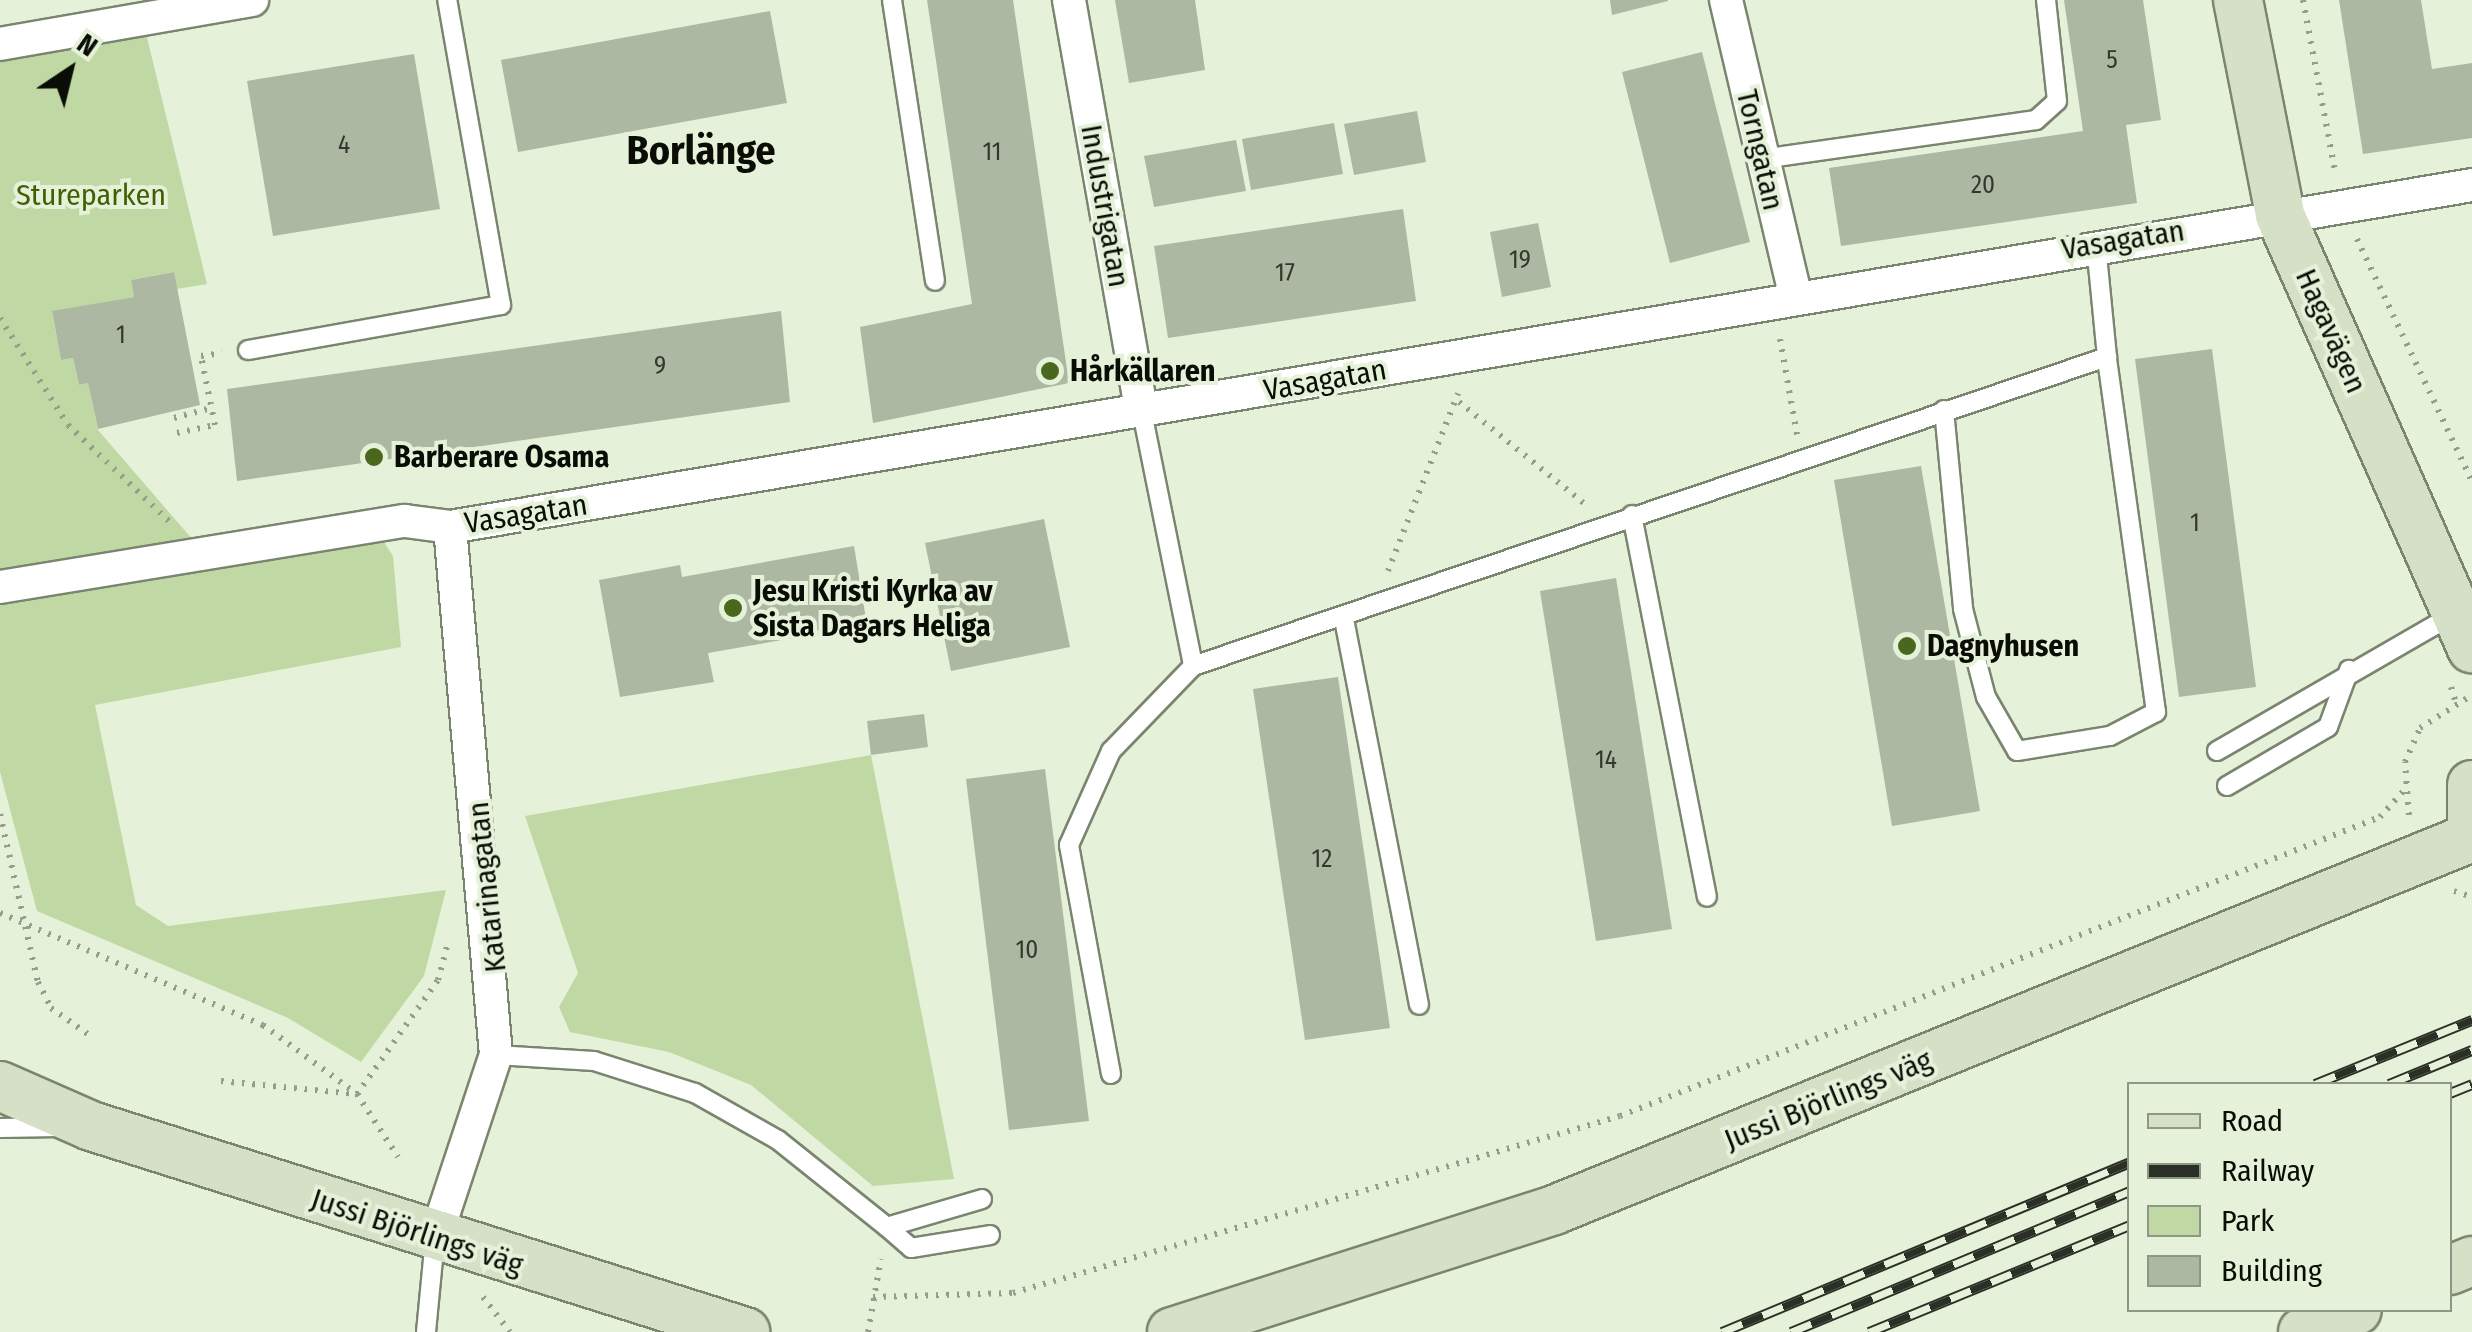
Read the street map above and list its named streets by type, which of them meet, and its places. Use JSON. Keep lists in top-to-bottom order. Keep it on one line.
{"streets":{"street":["Torngatan","Industrigatan","Vasagatan","Hagavägen","Katarinagatan","Jussi Björlings väg"]},"crossings":[["Torngatan","Vasagatan"],["Industrigatan","Vasagatan"],["Vasagatan","Hagavägen"],["Vasagatan","Katarinagatan"],["Katarinagatan","Jussi Björlings väg"]],"districts":["Borlänge"],"parks":["Stureparken"],"places":["Hårkällaren","Barberare Osama","Jesu Kristi Kyrka av Sista Dagars Heliga","Dagnyhusen"],"house_numbers":["5","4","11","20","19","17","1","9","1","14","12","10"],"legend":["Road","Railway","Park","Building"],"north":"top right"}
